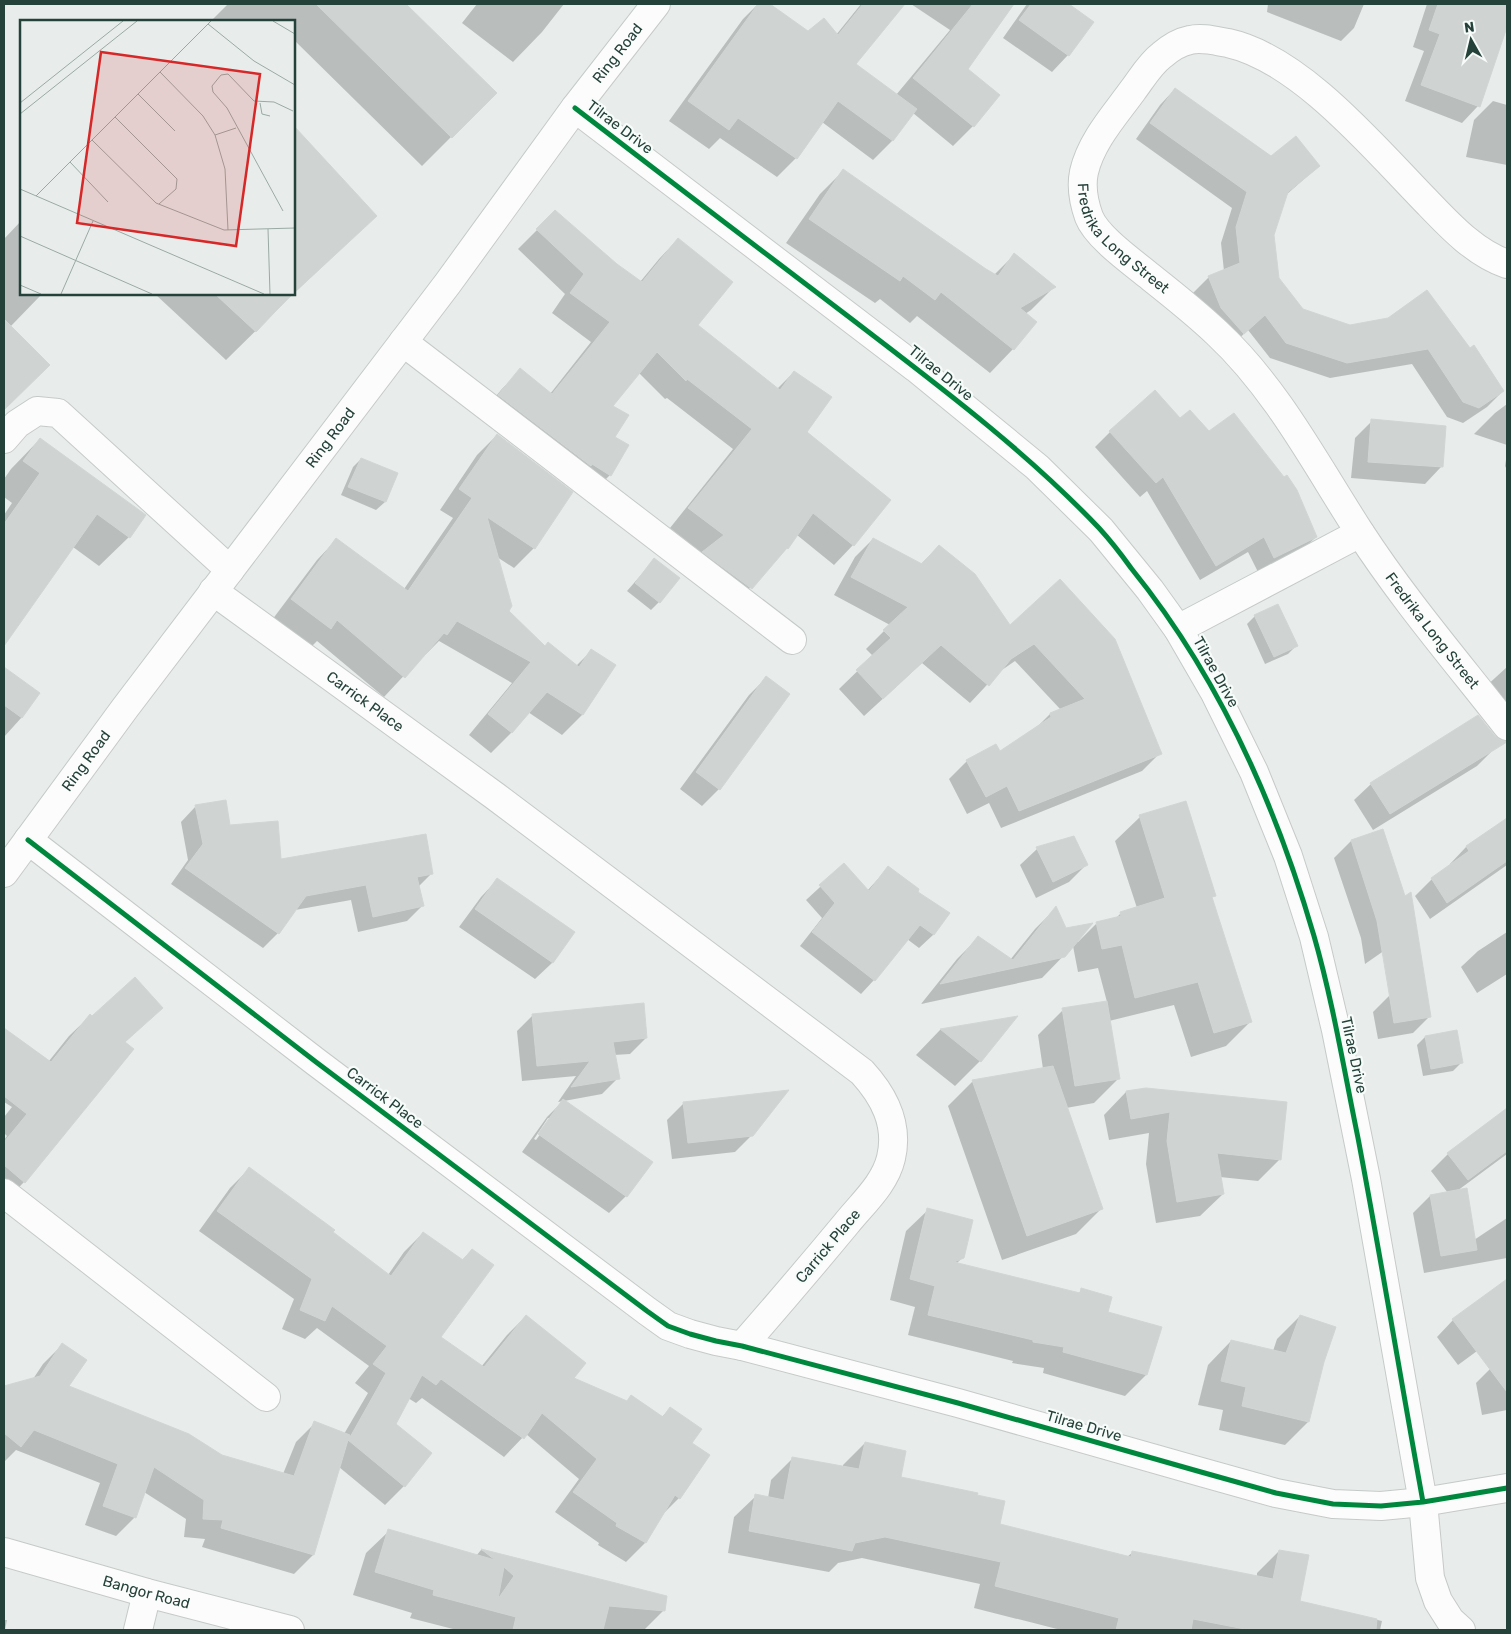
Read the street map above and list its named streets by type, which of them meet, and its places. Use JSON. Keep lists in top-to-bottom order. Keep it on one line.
{"streets":{"street":["Ring Road","Tilrae Drive","Fredrika Long Street","Carrick Place","Bangor Road"]},"crossings":[["Ring Road","Tilrae Drive"],["Ring Road","Carrick Place"],["Tilrae Drive","Carrick Place"]],"north":"top"}
